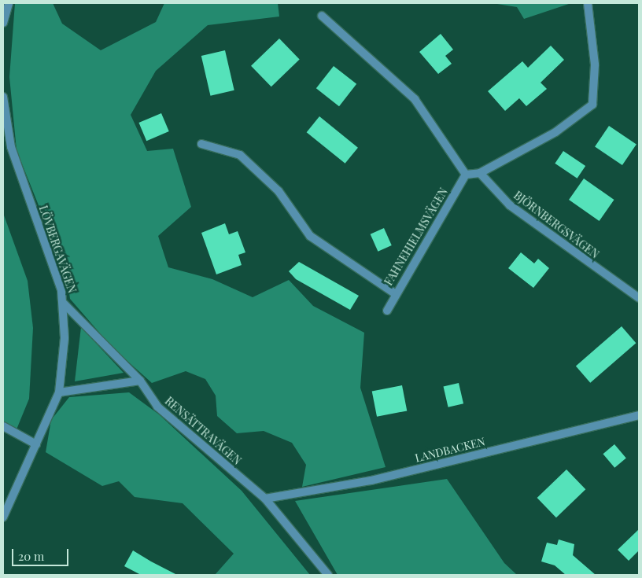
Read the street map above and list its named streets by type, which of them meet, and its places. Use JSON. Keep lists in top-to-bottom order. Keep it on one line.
{"streets":{"street":["BJÖRNBERGSVÄGEN","FAHNEHIELMSVÄGEN","LÖVBERGAVÄGEN","RENSÄTTRAVÄGEN","LANDBACKEN"]},"crossings":[["LÖVBERGAVÄGEN","RENSÄTTRAVÄGEN"],["RENSÄTTRAVÄGEN","LANDBACKEN"]],"scale_bar":"20 m"}
